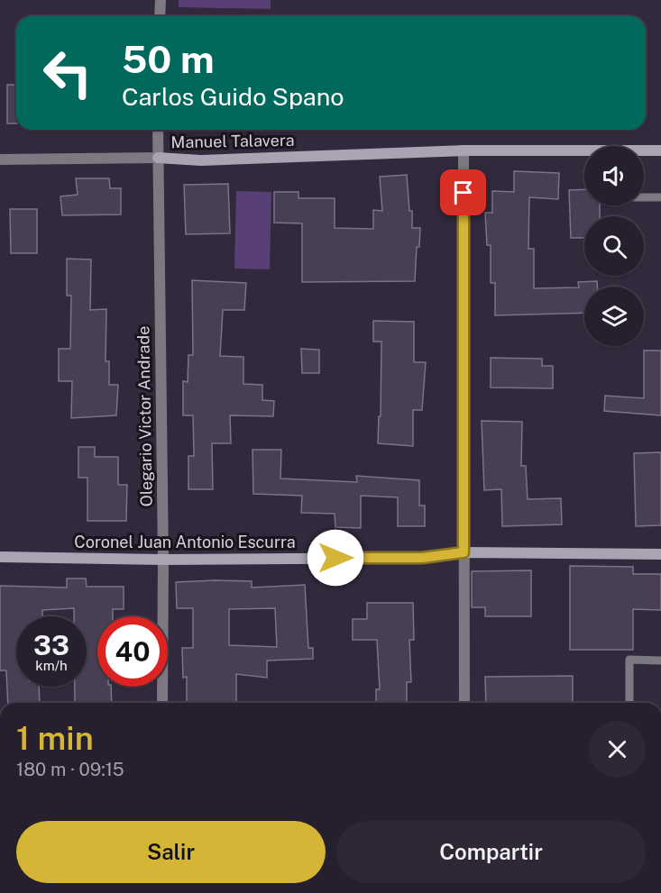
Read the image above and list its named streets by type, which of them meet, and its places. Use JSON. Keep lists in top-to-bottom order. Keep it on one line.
{"streets":{"street":["Manuel Talavera","Olegario Victor Andrade","Coronel Juan Antonio Escurra"]},"crossings":[["Manuel Talavera","Olegario Victor Andrade"],["Olegario Victor Andrade","Coronel Juan Antonio Escurra"]],"page":{"turn":["50 m","Carlos Guido Spano"],"speed":"33 km/h","limit":"40","heading":["1 min","180 m · 09:15"],"buttons":["Salir","Compartir"]}}
